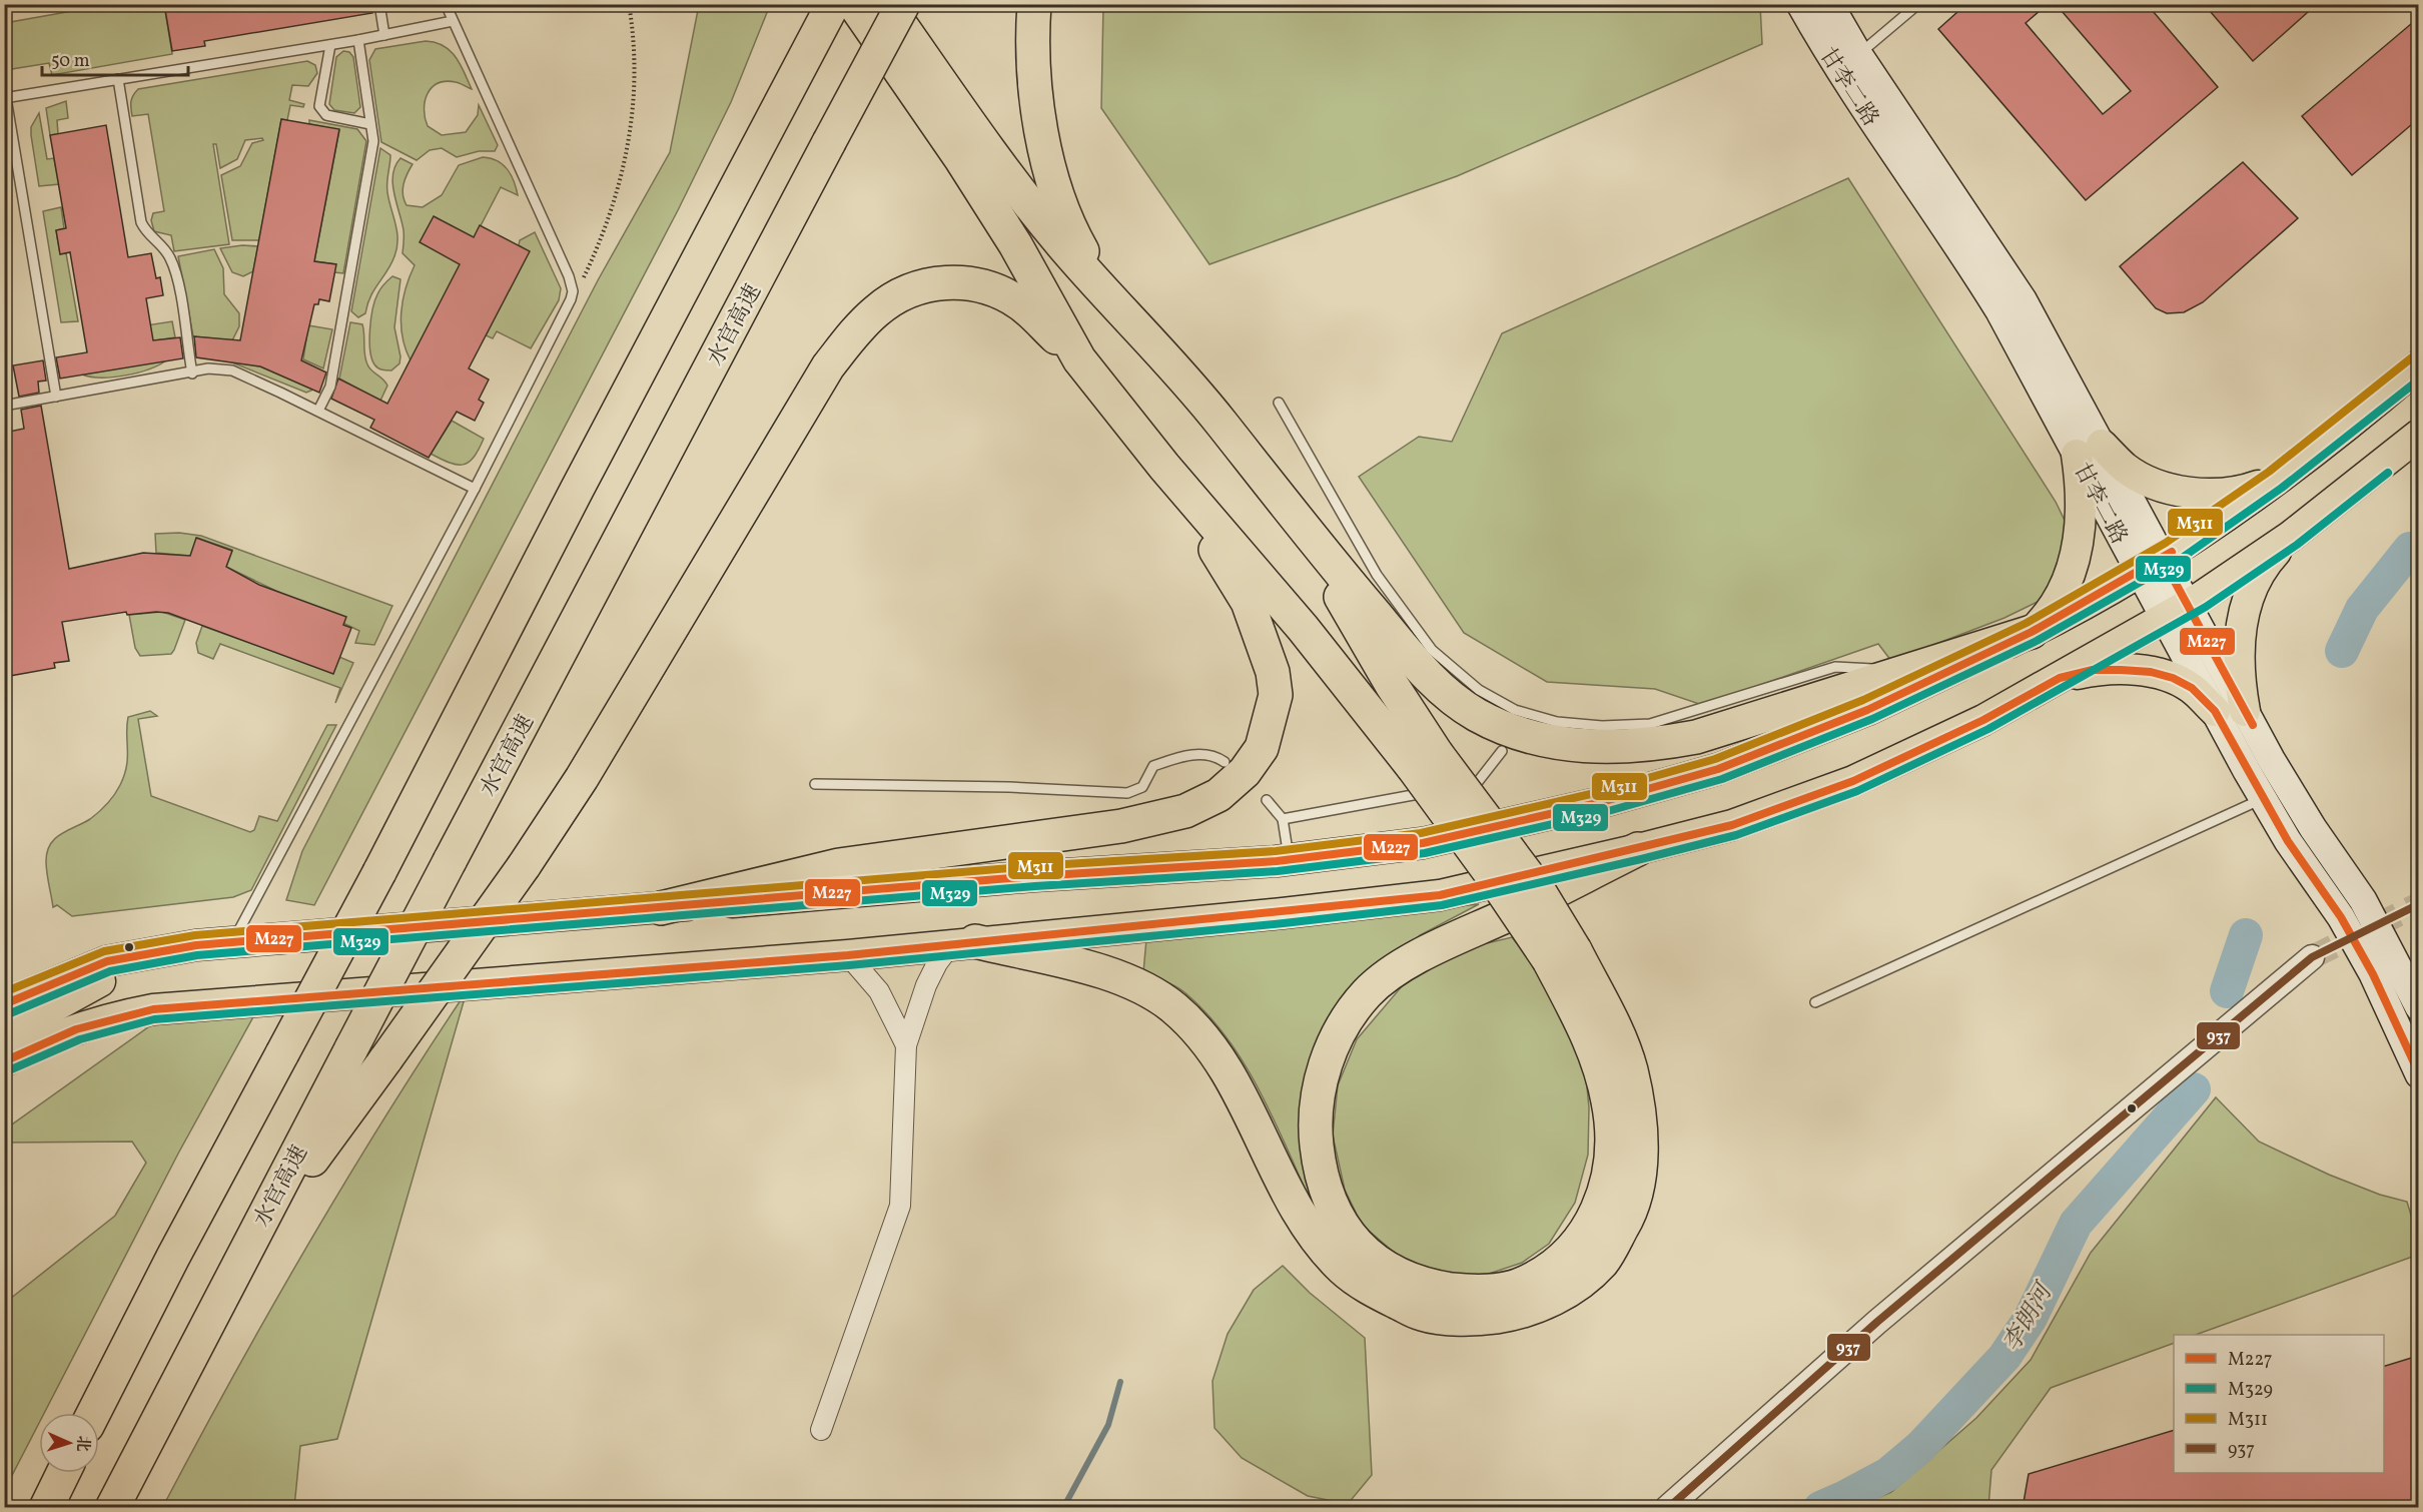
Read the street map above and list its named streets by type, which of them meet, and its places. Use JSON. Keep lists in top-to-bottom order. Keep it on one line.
{"streets":{"highway":["水官高速"],"main road":["甘李二路"]},"water":["李朗河"],"lines":["transit line M311","transit line M329","transit line M227","transit line 937"],"legend":["M227","M329","M311","937"],"scale_bar":"50 m","north":"right"}
